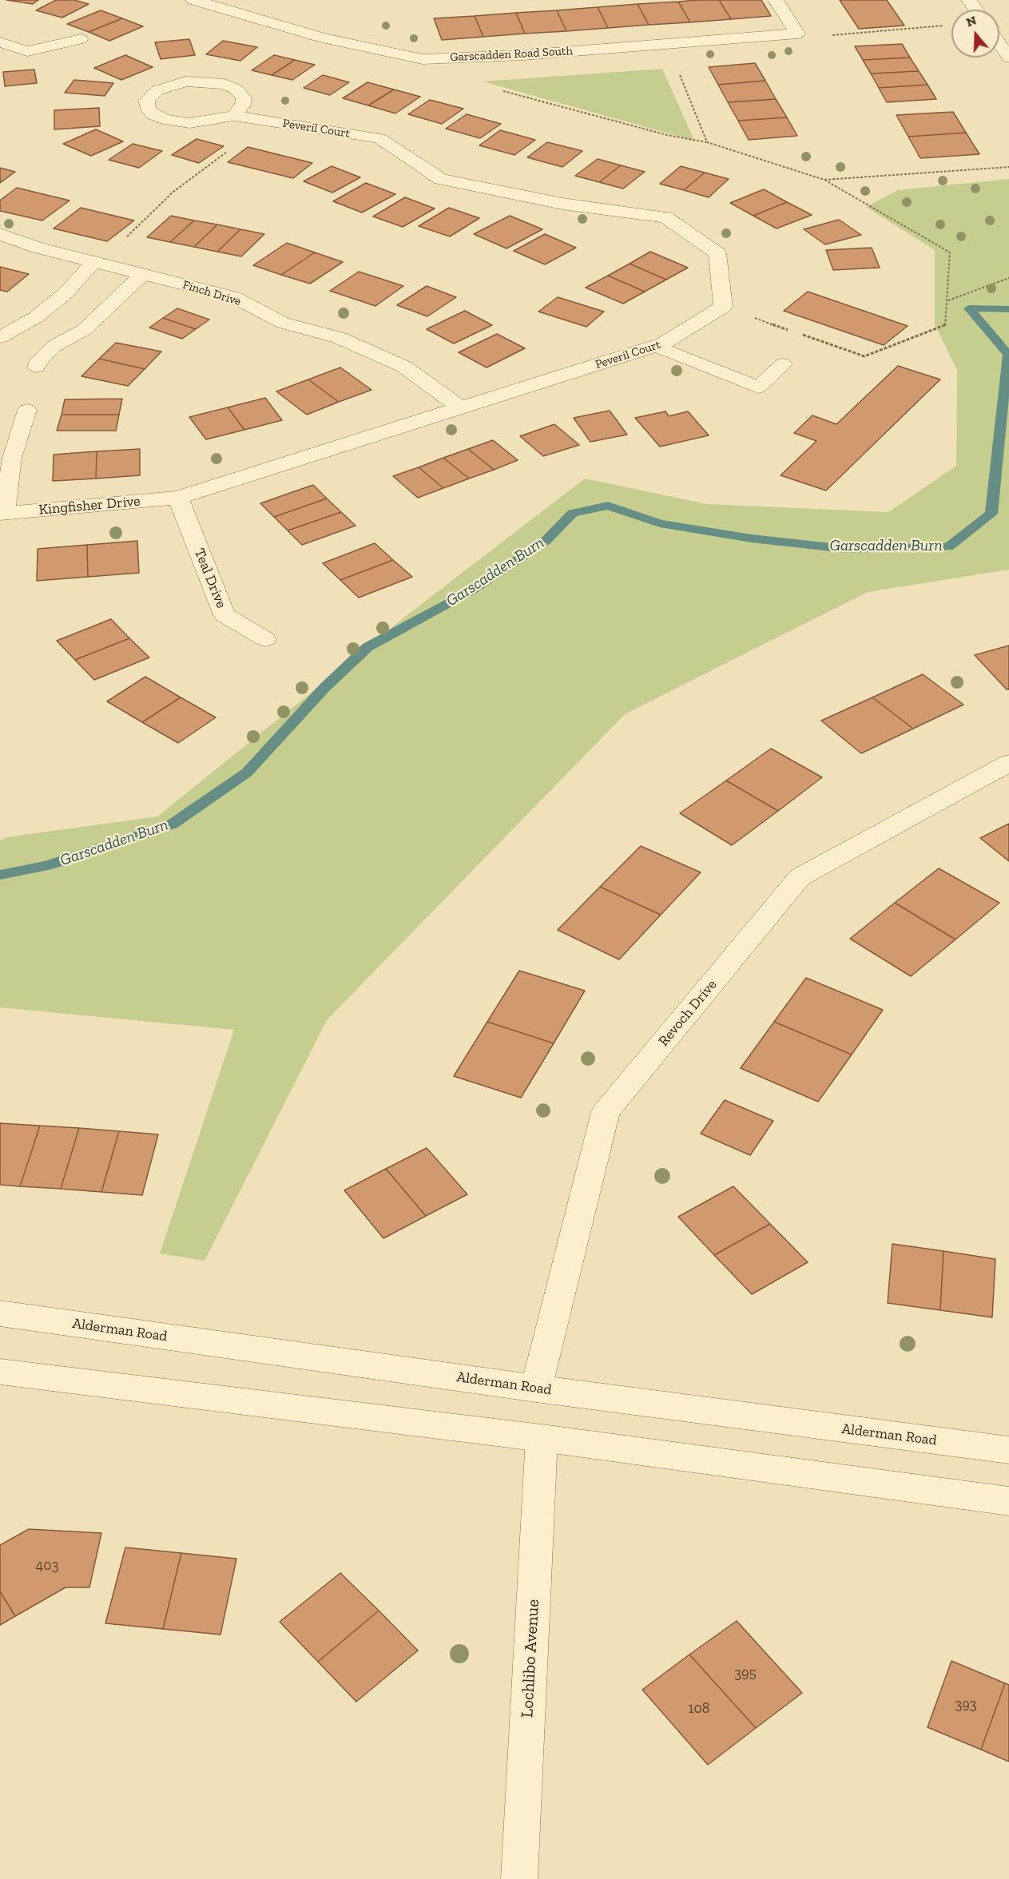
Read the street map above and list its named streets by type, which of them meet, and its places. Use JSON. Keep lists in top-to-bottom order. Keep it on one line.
{"streets":{"street":["Garscadden Road South","Peveril Court","Finch Drive","Kingfisher Drive","Teal Drive","Revoch Drive","Alderman Road","Lochlibo Avenue"]},"crossings":[["Peveril Court","Finch Drive"],["Peveril Court","Kingfisher Drive"],["Peveril Court","Teal Drive"],["Kingfisher Drive","Teal Drive"],["Revoch Drive","Alderman Road"]],"water":["Garscadden Burn"],"house_numbers":["403","395","393","108"],"north":"top"}
